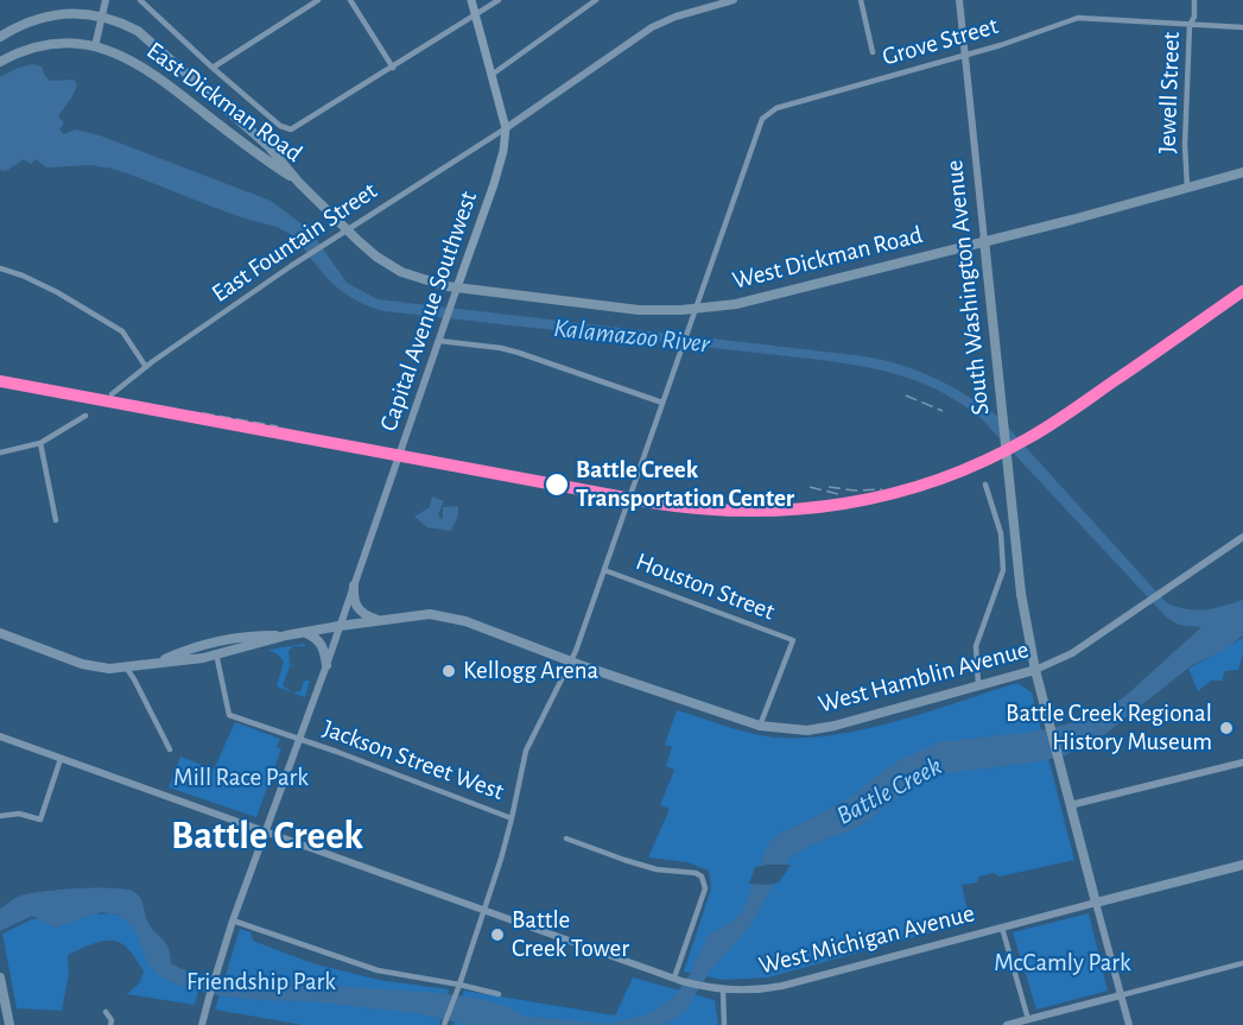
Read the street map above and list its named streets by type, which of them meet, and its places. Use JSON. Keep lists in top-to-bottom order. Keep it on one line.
{"streets":{"highway":["South Washington Avenue","West Hamblin Avenue","West Michigan Avenue"],"main road":["East Dickman Road","West Dickman Road","Capital Avenue Southwest"],"street":["Grove Street","Jewell Street","East Fountain Street","Houston Street","Jackson Street West"]},"crossings":[["Grove Street","Jewell Street"],["Grove Street","West Dickman Road"],["Grove Street","South Washington Avenue"],["Jewell Street","West Dickman Road"],["East Dickman Road","East Fountain Street"],["East Dickman Road","West Dickman Road"],["East Dickman Road","Capital Avenue Southwest"],["East Fountain Street","Capital Avenue Southwest"],["West Dickman Road","South Washington Avenue"],["West Dickman Road","Capital Avenue Southwest"],["South Washington Avenue","West Hamblin Avenue"],["South Washington Avenue","West Michigan Avenue"],["Capital Avenue Southwest","West Hamblin Avenue"],["Capital Avenue Southwest","Jackson Street West"],["Capital Avenue Southwest","West Michigan Avenue"],["Houston Street","West Hamblin Avenue"]],"districts":["Battle Creek"],"water":["Kalamazoo River","Battle Creek"],"parks":["Mill Race Park","McCamly Park","Friendship Park"],"places":["Battle Creek Transportation Center","Kellogg Arena","Battle Creek Regional History Museum","Battle Creek Tower"]}
